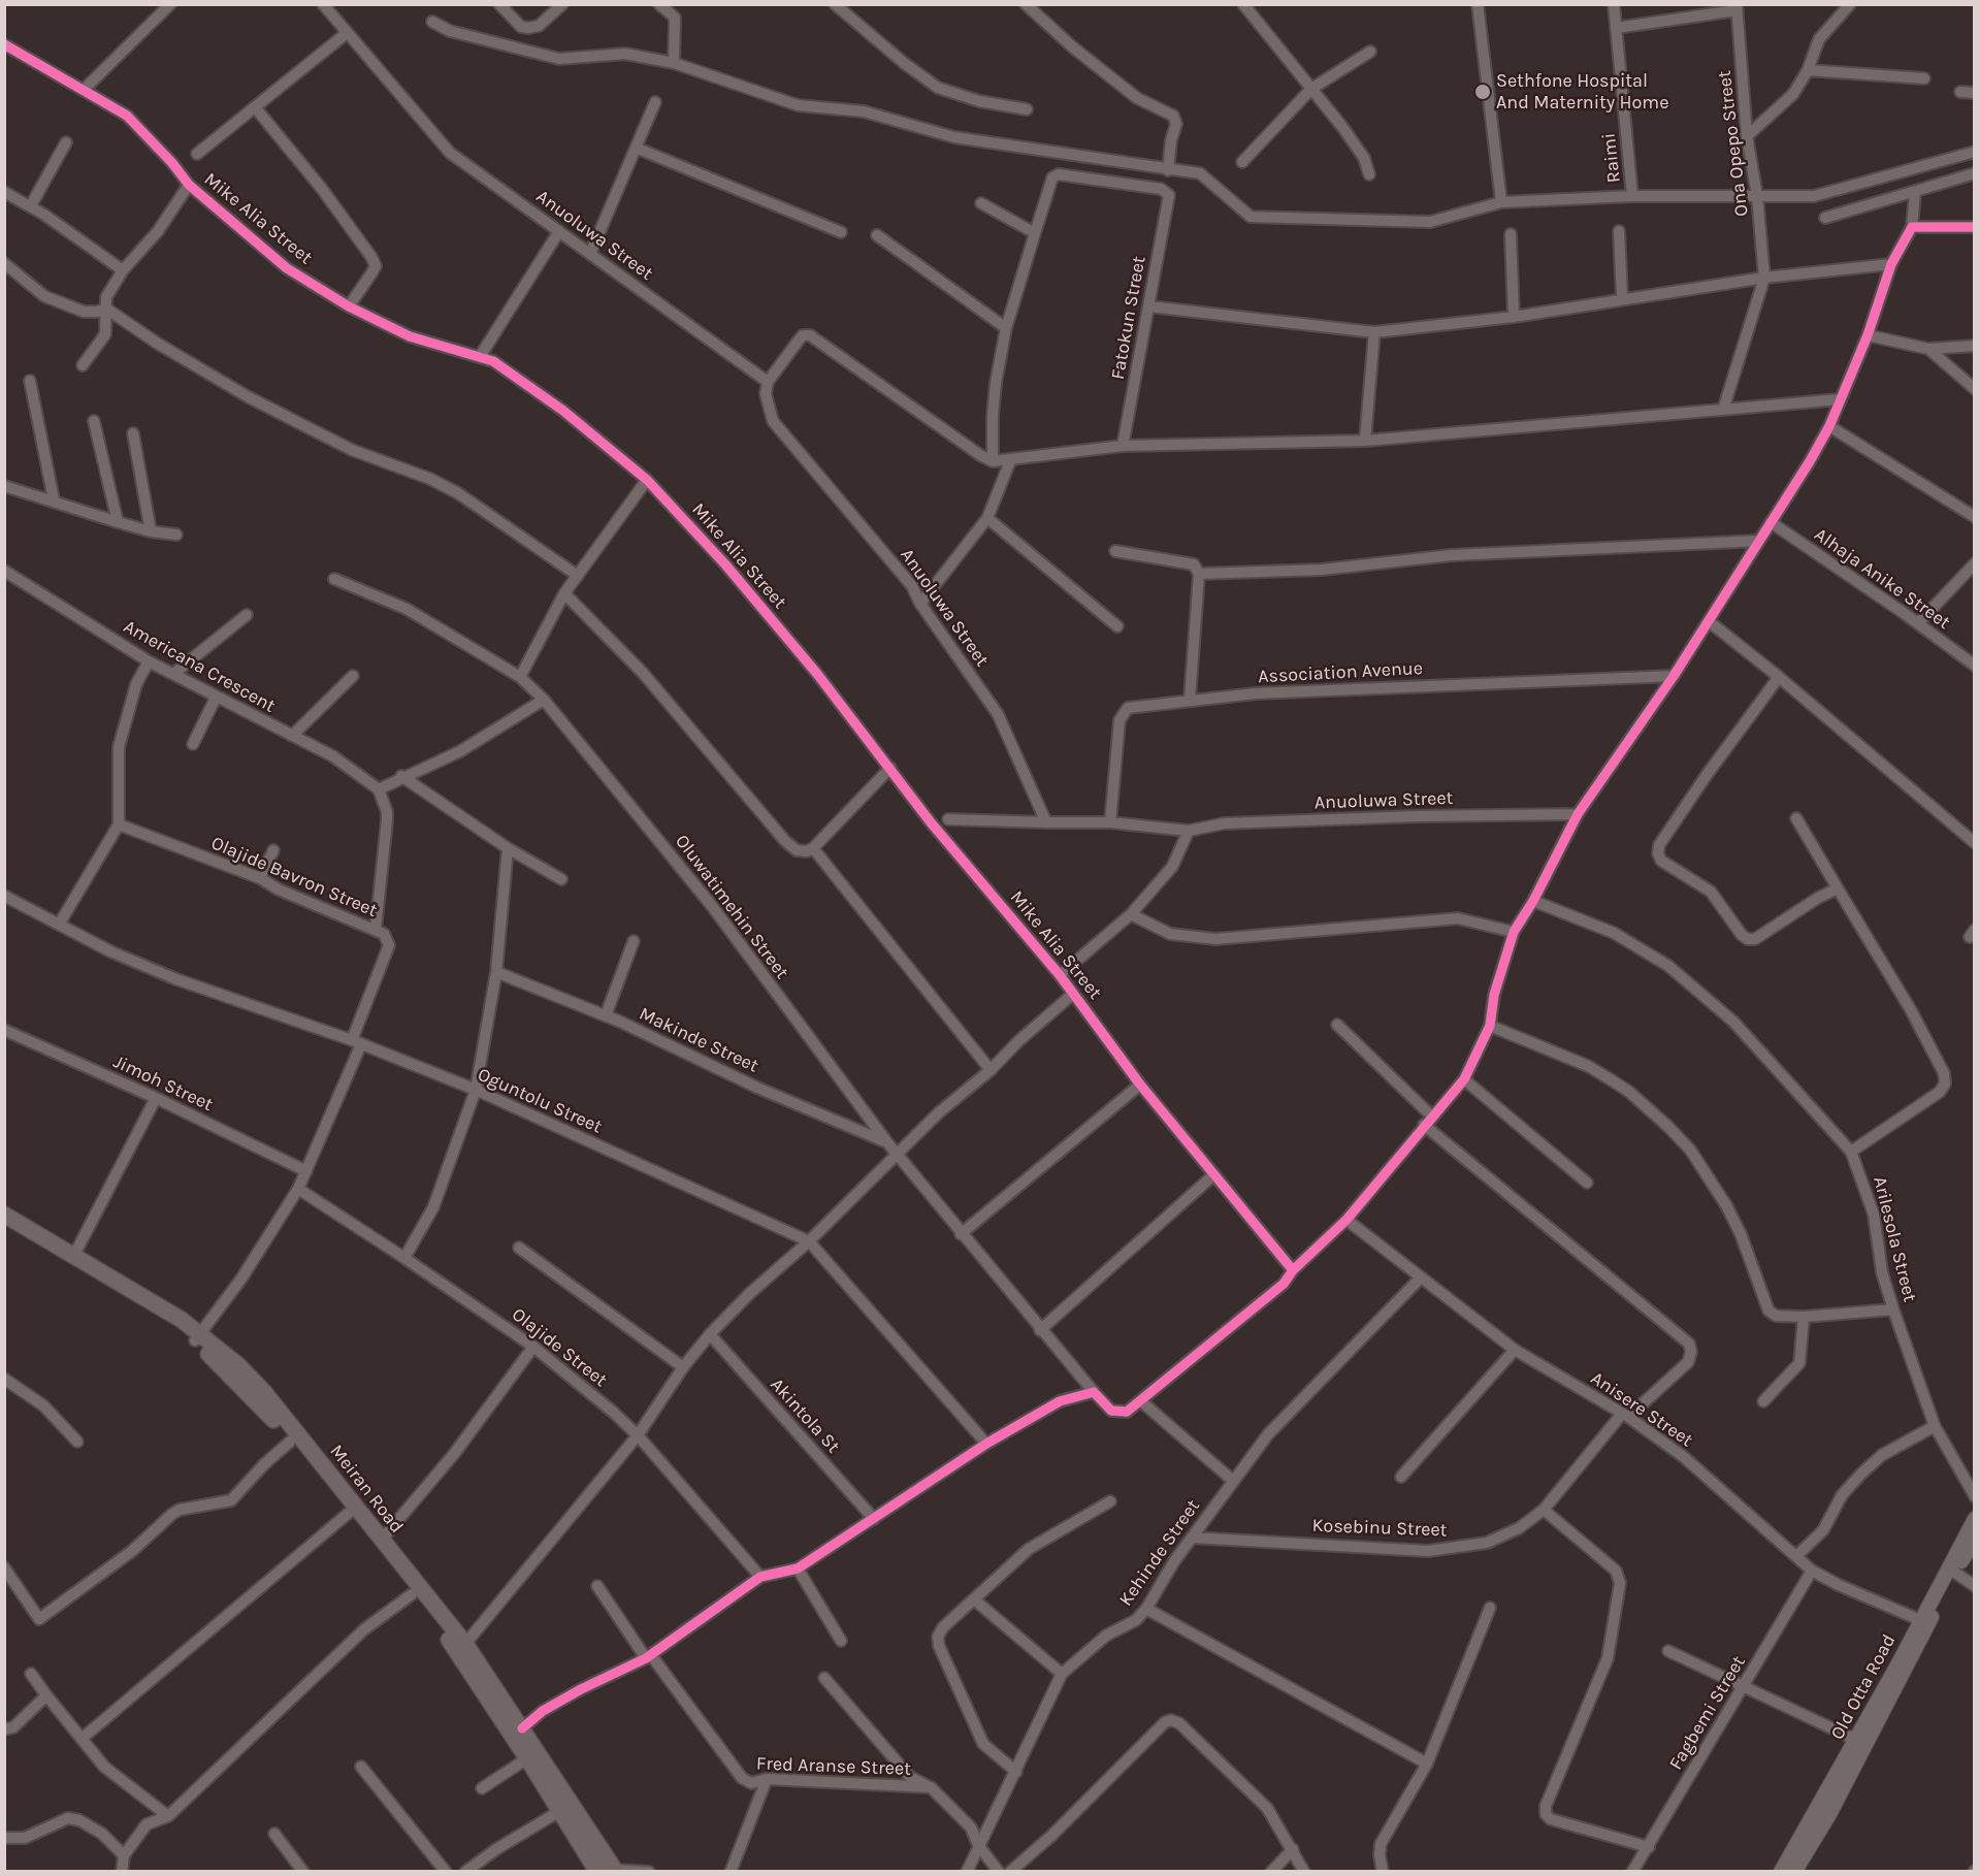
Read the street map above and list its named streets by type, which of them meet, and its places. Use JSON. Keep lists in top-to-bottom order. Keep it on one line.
{"streets":{"main road":["Meiran Road"],"street":["Ona Opepo Street","Raimi","Mike Alia Street","Anuoluwa Street","Fatokun Street","Alhaja Anike Street","Americana Crescent","Association Avenue","Olajide Bavron Street","Oluwatimehin Street","Makinde Street","Jimoh Street","Oguntolu Street","Arilesola Street","Olajide Street","Anisere Street","Akintola St","Kosebinu Street","Kehinde Street","Old Otta Road","Fagbemi Street","Fred Aranse Street"]},"crossings":[["Anuoluwa Street","Association Avenue"],["Olajide Bavron Street","Oguntolu Street"],["Oluwatimehin Street","Makinde Street"],["Anisere Street","Kosebinu Street"],["Anisere Street","Kehinde Street"],["Anisere Street","Old Otta Road"],["Anisere Street","Fagbemi Street"],["Kosebinu Street","Kehinde Street"],["Kehinde Street","Fred Aranse Street"]],"places":["Sethfone Hospital And Maternity Home"]}
